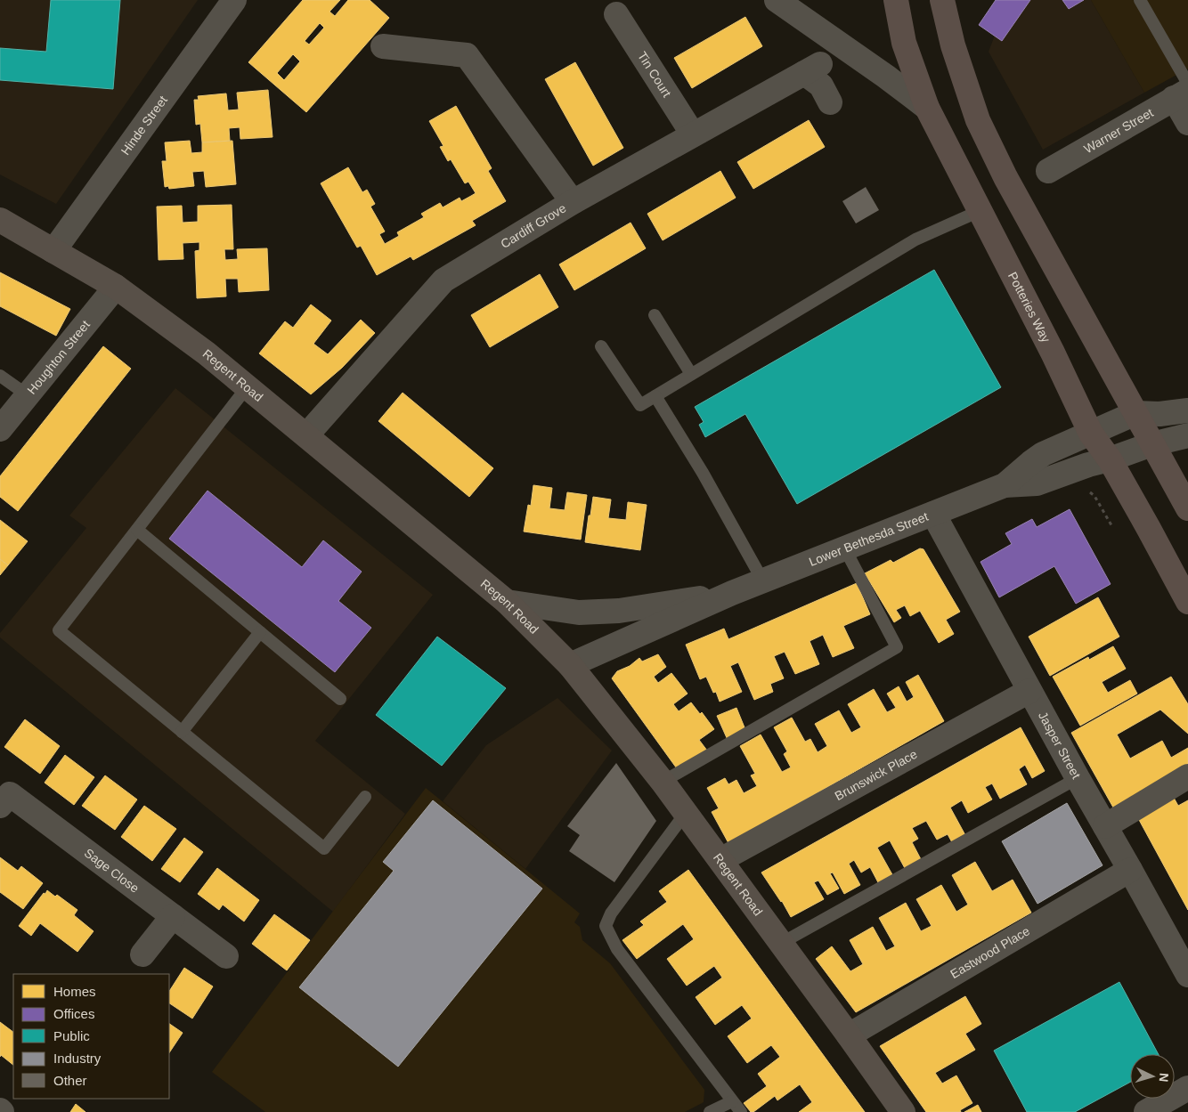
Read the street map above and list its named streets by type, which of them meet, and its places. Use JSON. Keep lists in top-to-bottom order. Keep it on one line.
{"streets":{"main road":["Potteries Way"],"street":["Tin Court","Hinde Street","Warner Street","Cardiff Grove","Houghton Street","Regent Road","Lower Bethesda Street","Jasper Street","Brunswick Place","Sage Close","Eastwood Place"]},"crossings":[["Tin Court","Cardiff Grove"],["Hinde Street","Regent Road"],["Cardiff Grove","Regent Road"],["Potteries Way","Lower Bethesda Street"],["Houghton Street","Regent Road"],["Regent Road","Lower Bethesda Street"],["Regent Road","Brunswick Place"],["Regent Road","Eastwood Place"],["Lower Bethesda Street","Jasper Street"],["Jasper Street","Brunswick Place"],["Jasper Street","Eastwood Place"]],"legend":["Homes","Offices","Public","Industry","Other"],"north":"right"}
